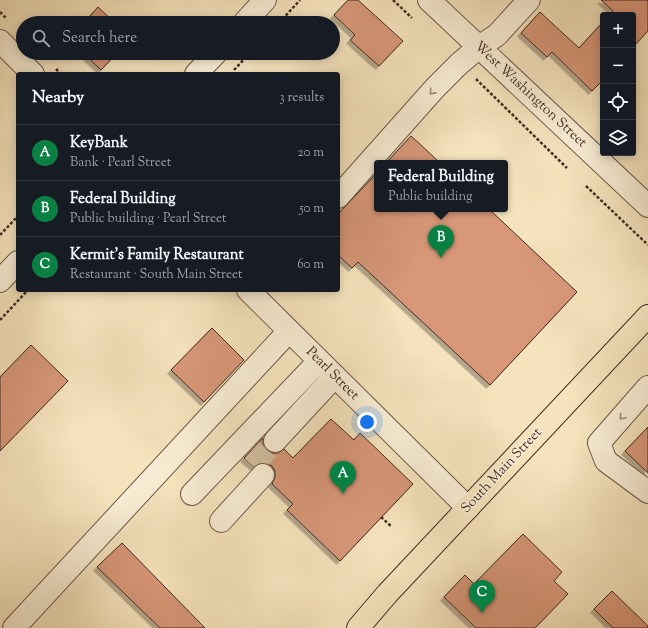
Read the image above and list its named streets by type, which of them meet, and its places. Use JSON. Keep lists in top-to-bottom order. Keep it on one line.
{"streets":{"main road":["South Main Street"],"street":["West Washington Street","Pearl Street"]},"crossings":[["Pearl Street","South Main Street"]],"page":{"map_buttons":["+","−"],"search":"Search here","heading":["Nearby","3 results"],"list":[{"mark":"A","name":"KeyBank","note":"Bank · Pearl Street","value":"20 m"},{"mark":"B","name":"Federal Building","note":"Public building · Pearl Street","value":"50 m"},{"mark":"C","name":"Kermit's Family Restaurant","note":"Restaurant · South Main Street","value":"60 m"}],"popup":["Federal Building","Public building"],"pins":["B","A","C"]}}
